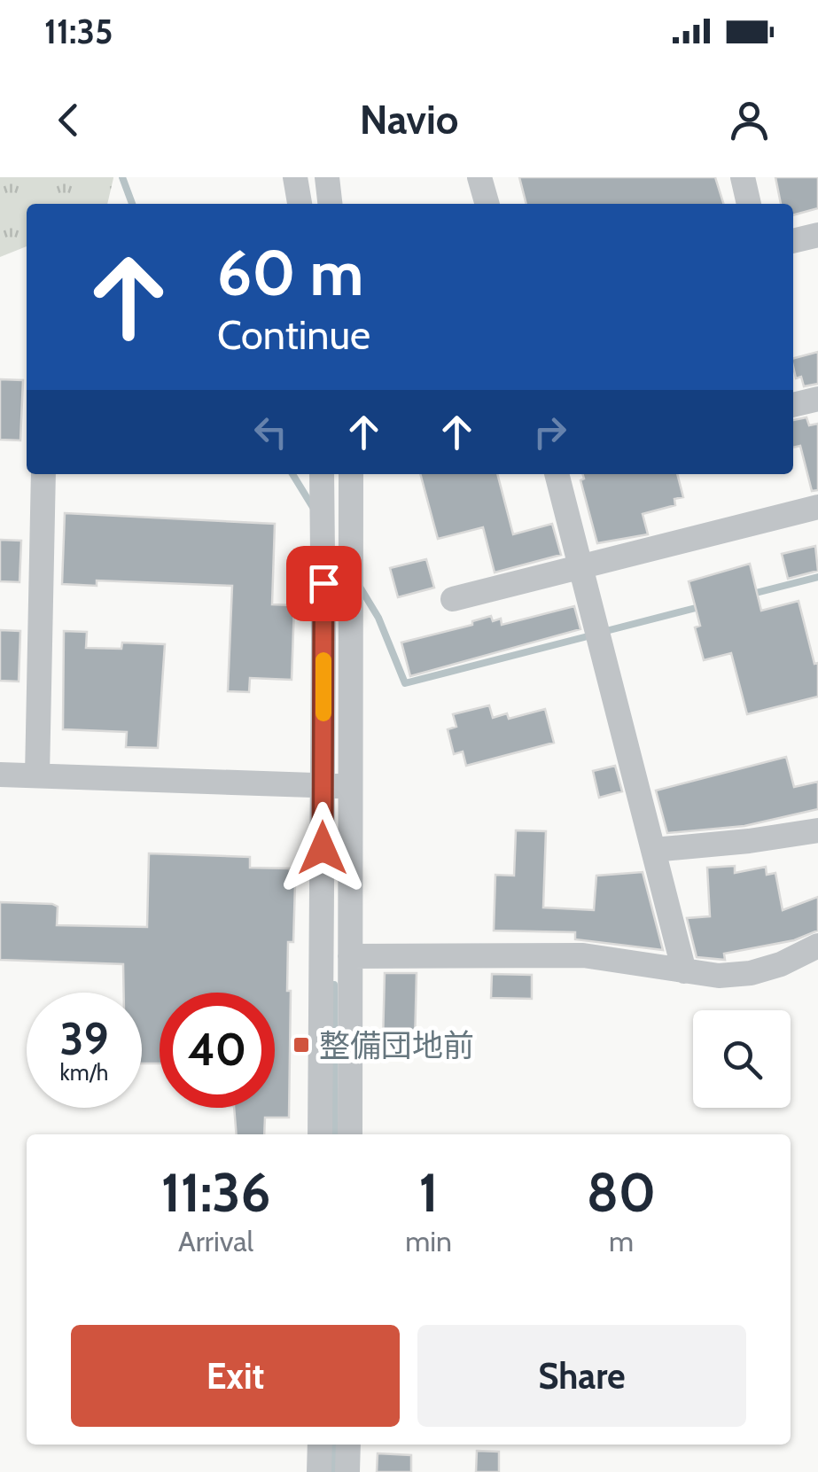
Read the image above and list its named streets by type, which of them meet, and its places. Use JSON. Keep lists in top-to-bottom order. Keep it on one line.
{"places":{"transit":["整備団地前"]},"page":{"status":"11:35","header":"Navio","turn":["60 m","Continue"],"speed":"39 km/h","limit":"40","eta":["11:36","Arrival","1","min","80","m"],"buttons":["Exit","Share"]}}
